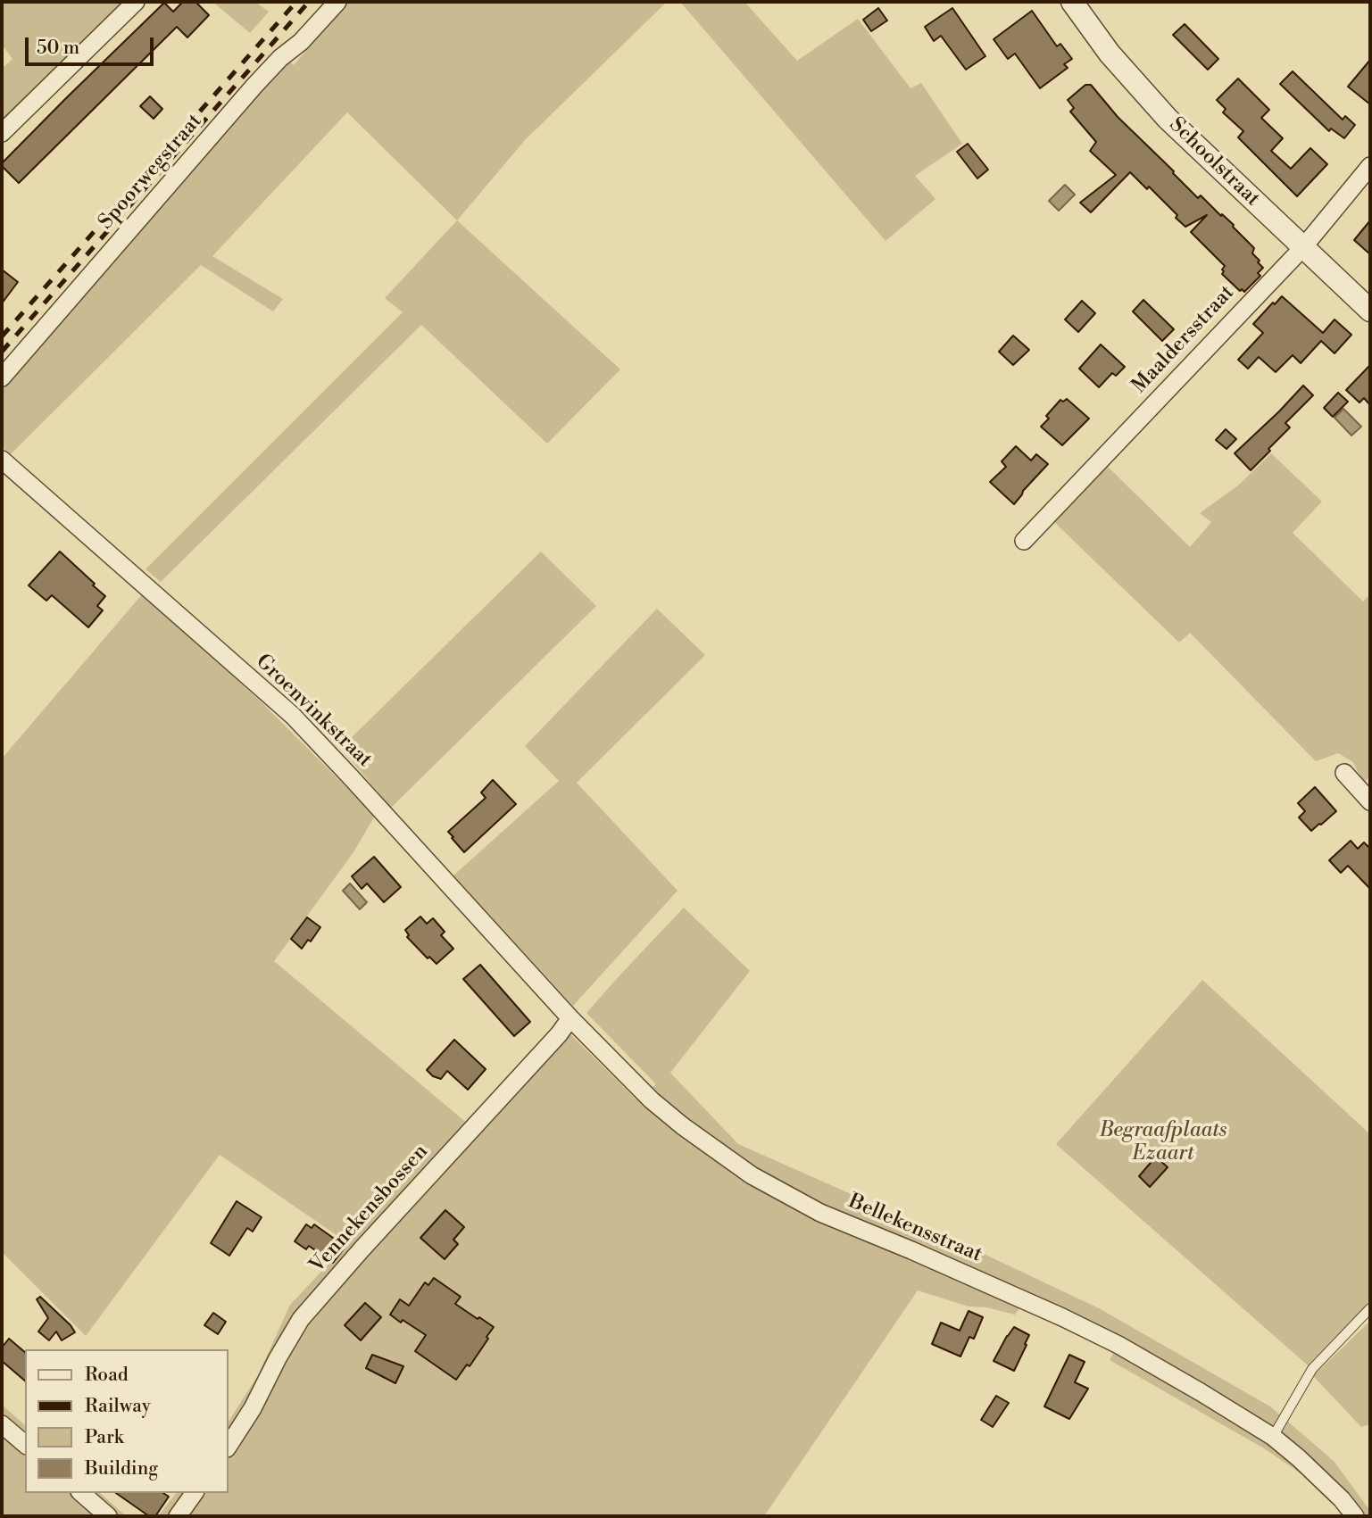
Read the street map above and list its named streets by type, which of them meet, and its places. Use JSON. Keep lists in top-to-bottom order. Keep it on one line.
{"streets":{"street":["Schoolstraat","Spoorwegstraat","Maaldersstraat","Groenvinkstraat","Vennekensbossen","Bellekensstraat"]},"crossings":[["Schoolstraat","Maaldersstraat"],["Groenvinkstraat","Vennekensbossen"],["Groenvinkstraat","Bellekensstraat"],["Vennekensbossen","Bellekensstraat"]],"parks":["Begraafplaats Ezaart"],"legend":["Road","Railway","Park","Building"],"scale_bar":"50 m"}
